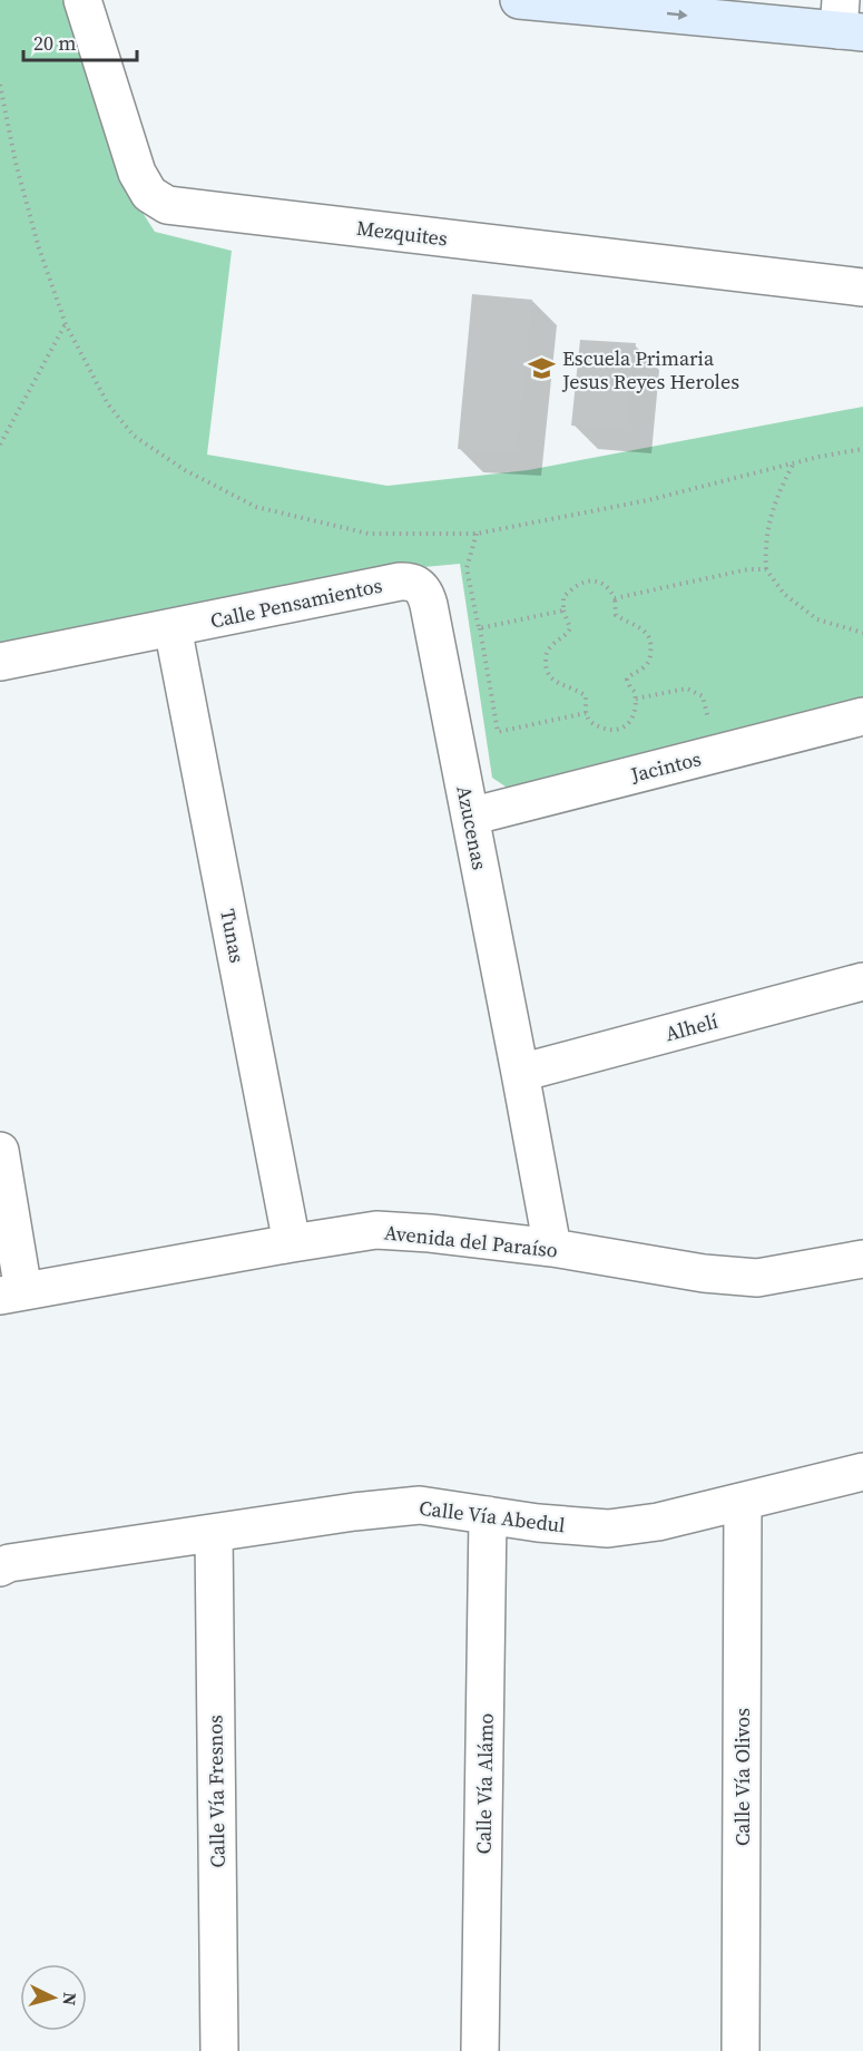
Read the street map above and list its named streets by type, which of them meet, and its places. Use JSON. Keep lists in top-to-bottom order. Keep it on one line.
{"streets":{"street":["Mezquites","Calle Pensamientos","Jacintos","Azucenas","Tunas","Alhelí","Avenida del Paraíso","Calle Vía Abedul","Calle Vía Olivos","Calle Vía Alámo","Calle Vía Fresnos"]},"crossings":[["Calle Pensamientos","Azucenas"],["Calle Pensamientos","Tunas"],["Jacintos","Azucenas"],["Azucenas","Alhelí"],["Azucenas","Avenida del Paraíso"],["Tunas","Avenida del Paraíso"],["Calle Vía Abedul","Calle Vía Olivos"],["Calle Vía Abedul","Calle Vía Alámo"],["Calle Vía Abedul","Calle Vía Fresnos"]],"places":{"school or university":["Escuela Primaria Jesus Reyes Heroles"]},"scale_bar":"20 m","north":"right"}
